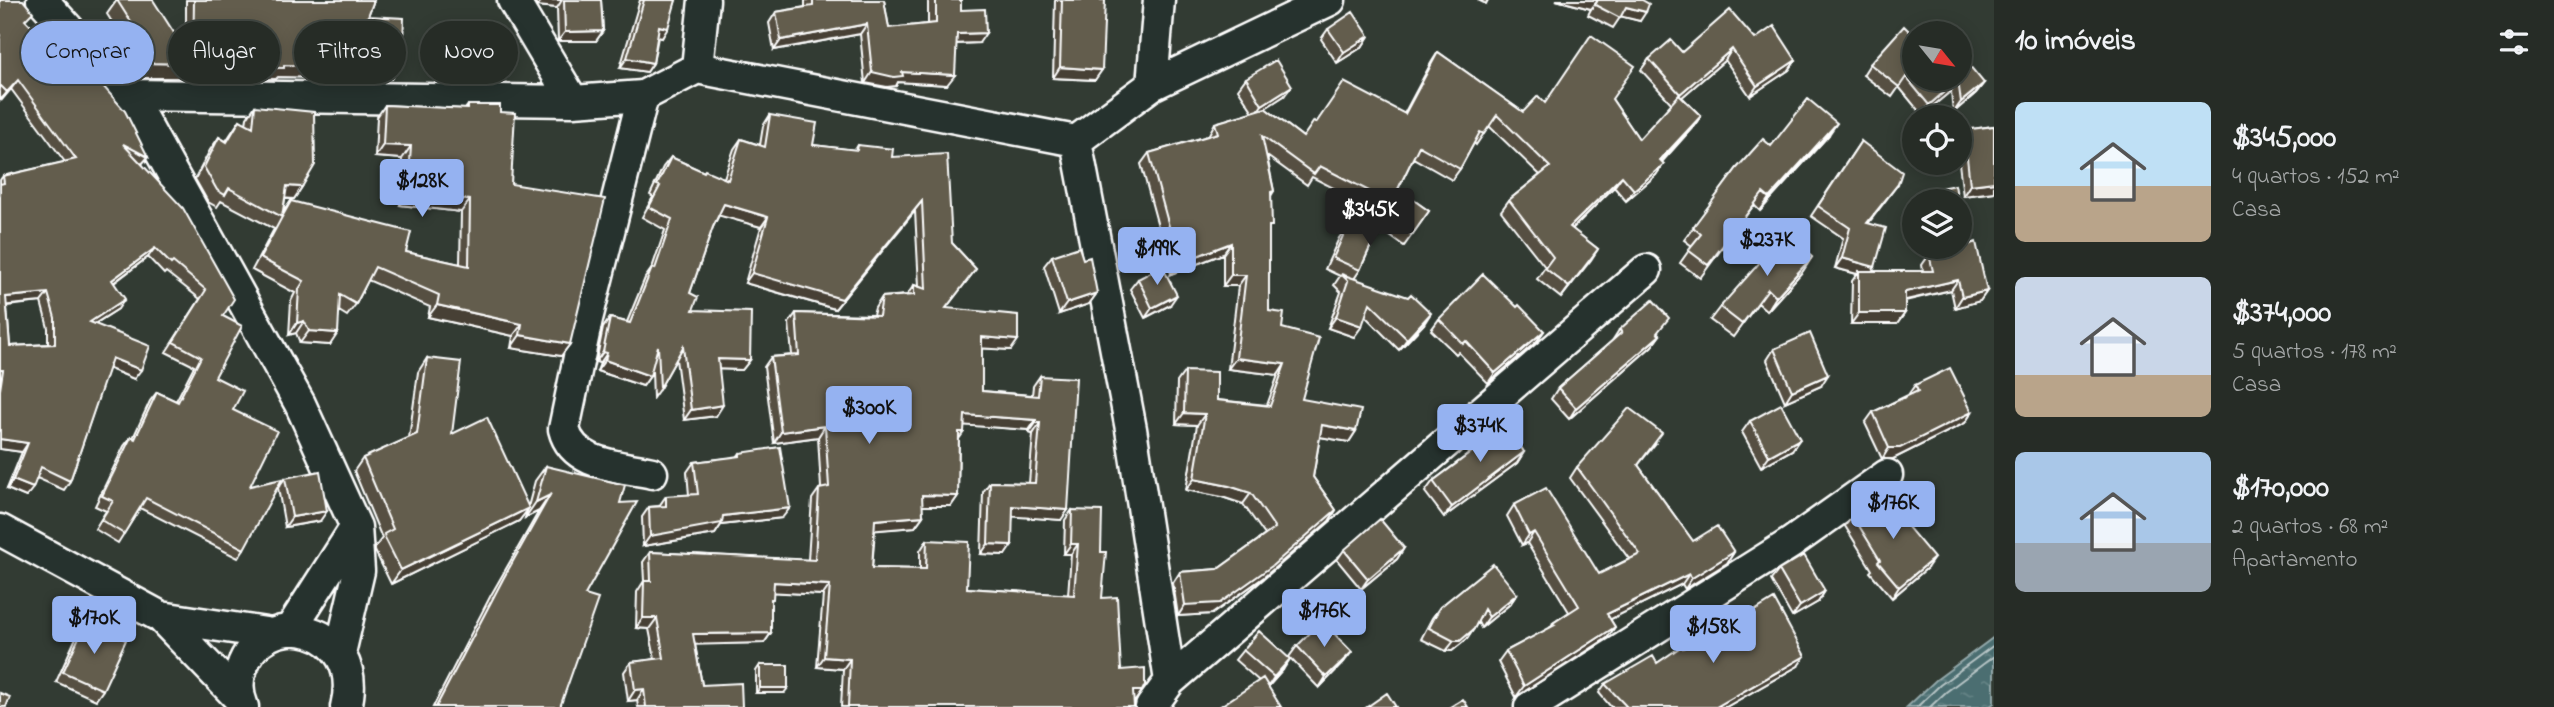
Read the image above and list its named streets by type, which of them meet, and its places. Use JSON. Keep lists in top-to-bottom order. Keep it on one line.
{"north":"bottom right","page":{"heading":"10 imóveis","chip":["Comprar","Alugar","Filtros","Novo"],"list":[{"name":"$345,000","note":"4 quartos · 152 m² · Casa"},{"name":"$374,000","note":"5 quartos · 178 m² · Casa"},{"name":"$170,000","note":"2 quartos · 68 m² · Apartamento"}],"price":["$128K","$345K","$237K","$199K","$300K","$374K","$176K","$176K","$170K","$158K"]}}
